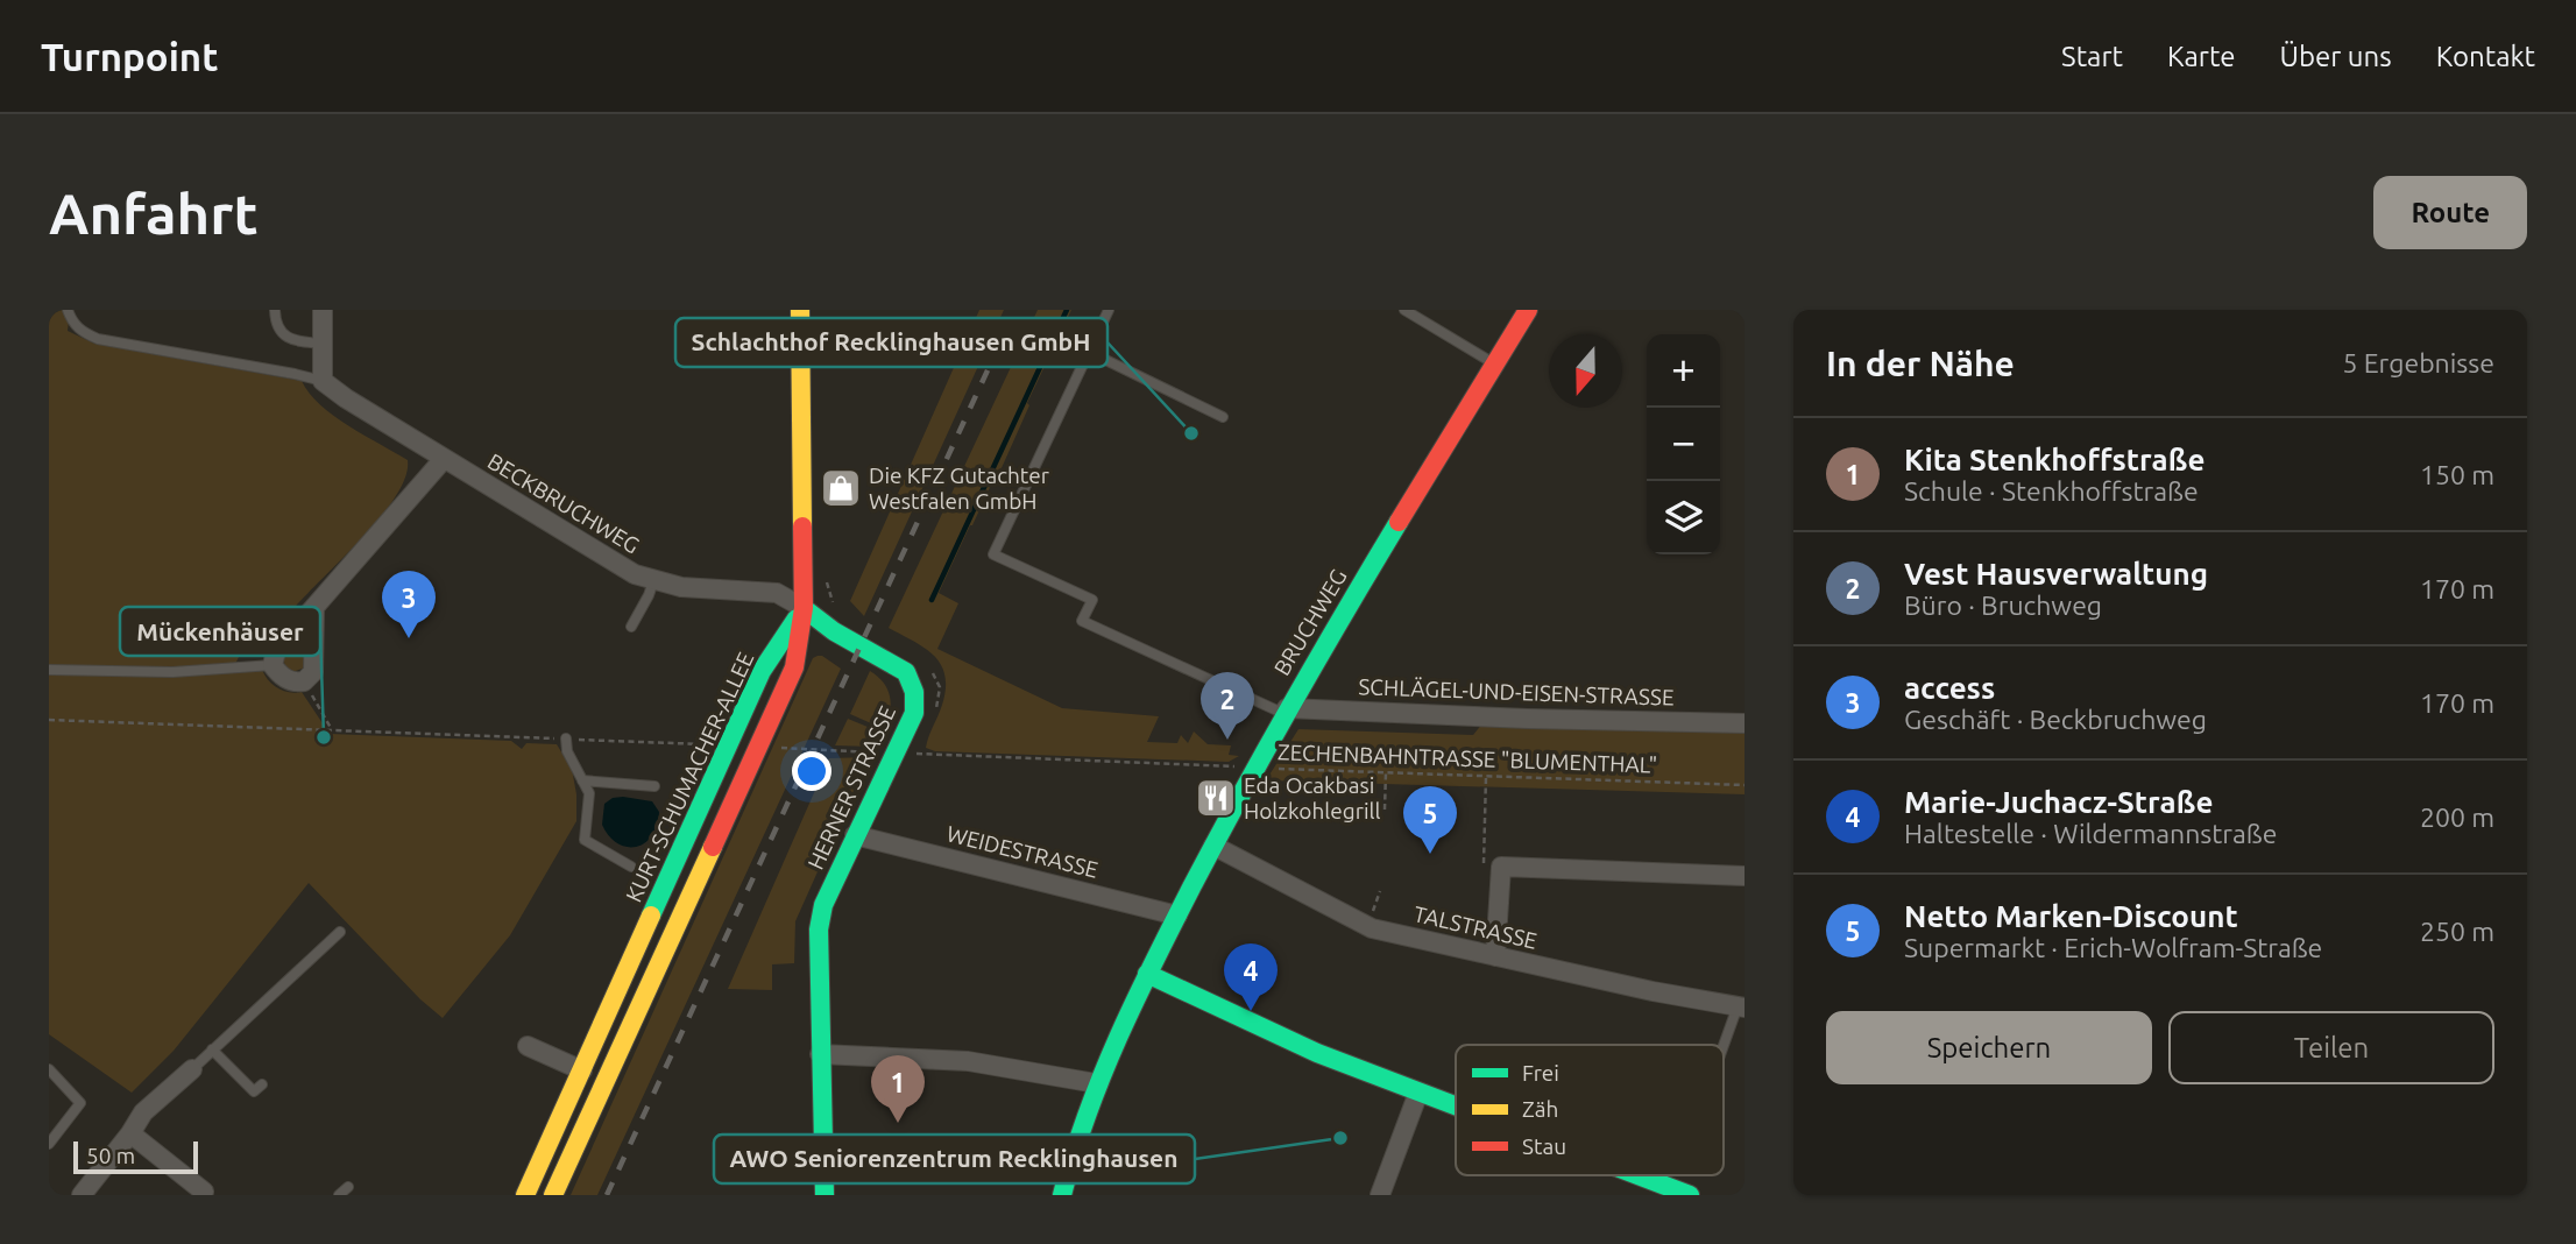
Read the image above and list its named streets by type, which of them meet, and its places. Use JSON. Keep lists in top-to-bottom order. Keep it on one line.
{"streets":{"main road":["BRUCHWEG","KURT-SCHUMACHER-ALLEE","HERNER STRASSE"],"street":["BECKBRUCHWEG","SCHLÄGEL-UND-EISEN-STRASSE","WEIDESTRASSE","TALSTRASSE"],"path":["ZECHENBAHNTRASSE \"BLUMENTHAL\""]},"crossings":[["BECKBRUCHWEG","KURT-SCHUMACHER-ALLEE"],["BECKBRUCHWEG","HERNER STRASSE"],["BRUCHWEG","SCHLÄGEL-UND-EISEN-STRASSE"],["BRUCHWEG","ZECHENBAHNTRASSE \"BLUMENTHAL\""],["BRUCHWEG","WEIDESTRASSE"],["BRUCHWEG","TALSTRASSE"],["ZECHENBAHNTRASSE \"BLUMENTHAL\"","HERNER STRASSE"],["KURT-SCHUMACHER-ALLEE","HERNER STRASSE"],["HERNER STRASSE","WEIDESTRASSE"]],"places":{"other":["Schlachthof Recklinghausen GmbH","Mückenhäuser","AWO Seniorenzentrum Recklinghausen"],"shop":["Die KFZ Gutachter Westfalen GmbH"],"restaurant":["Eda Ocakbasi Holzkohlegrill"]},"legend":["Frei","Zäh","Stau"],"scale_bar":"50 m","north":"bottom","page":{"header":"Turnpoint","nav":["Start","Karte","Über uns","Kontakt"],"buttons":["Route",["Speichern","Teilen"]],"title":"Anfahrt","heading":["In der Nähe","5 Ergebnisse"],"map_buttons":["+","−"],"list":[{"mark":"1","name":"Kita Stenkhoffstraße","note":"Schule · Stenkhoffstraße","value":"150 m"},{"mark":"2","name":"Vest Hausverwaltung","note":"Büro · Bruchweg","value":"170 m"},{"mark":"3","name":"access","note":"Geschäft · Beckbruchweg","value":"170 m"},{"mark":"4","name":"Marie-Juchacz-Straße","note":"Haltestelle · Wildermannstraße","value":"200 m"},{"mark":"5","name":"Netto Marken-Discount","note":"Supermarkt · Erich-Wolfram-Straße","value":"250 m"}],"pins":["3","2","5","4","1"],"scale":"50 m"}}
